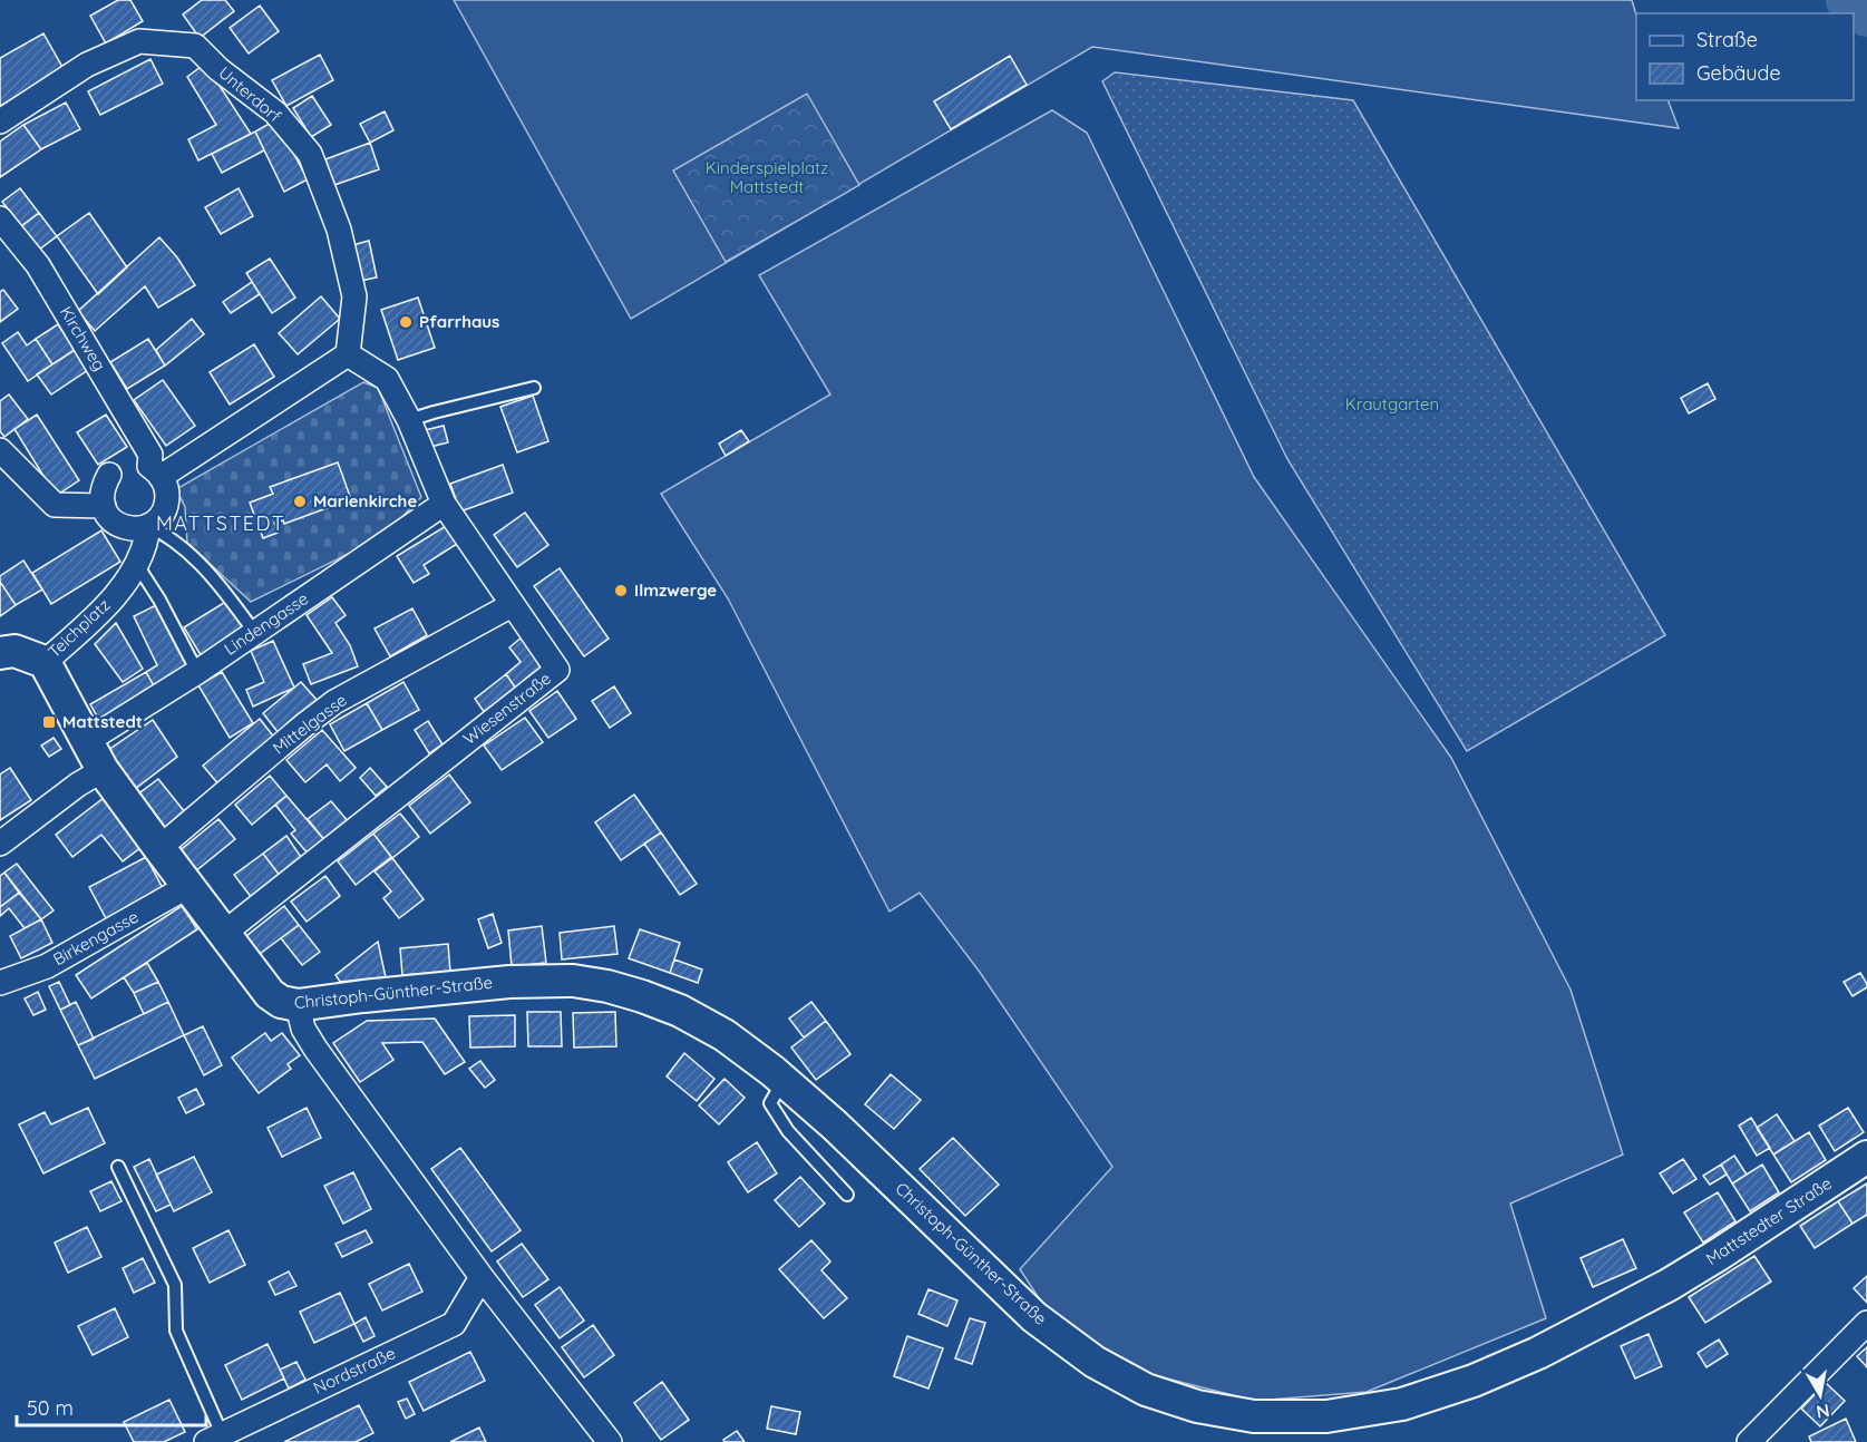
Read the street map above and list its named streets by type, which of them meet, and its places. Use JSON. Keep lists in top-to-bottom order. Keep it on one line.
{"streets":{"street":["Unterdorf","Kirchweg","Lindengasse","Teichplatz","Wiesenstraße","Mittelgasse","Birkengasse","Christoph-Günther-Straße","Mattstedter Straße","Nordstraße"]},"crossings":[["Unterdorf","Wiesenstraße"],["Kirchweg","Teichplatz"],["Lindengasse","Wiesenstraße"],["Lindengasse","Christoph-Günther-Straße"],["Teichplatz","Christoph-Günther-Straße"],["Wiesenstraße","Mittelgasse"],["Wiesenstraße","Christoph-Günther-Straße"],["Mittelgasse","Christoph-Günther-Straße"],["Birkengasse","Christoph-Günther-Straße"],["Christoph-Günther-Straße","Mattstedter Straße"]],"districts":["MATTSTEDT"],"parks":["Kinderspielplatz Mattstedt","Krautgarten"],"places":{"other":["Pfarrhaus","Marienkirche","Ilmzwerge"],"transit":["Mattstedt"]},"legend":["Straße","Gebäude"],"scale_bar":"50 m","north":"bottom"}
